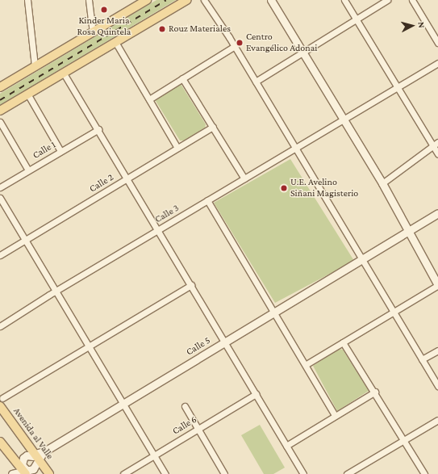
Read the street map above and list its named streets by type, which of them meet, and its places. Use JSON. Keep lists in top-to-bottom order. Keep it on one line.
{"streets":{"main road":["Calle 5","Avenida al Valle"],"street":["Calle 1","Calle 2","Calle 3","Calle 6"]},"crossings":[["Calle 5","Avenida al Valle"]],"places":["Kinder Maria Rosa Quintela","Rouz Materiales","Centro Evangélico Adonai","U.E. Avelino Siñani Magisterio"],"north":"right"}
